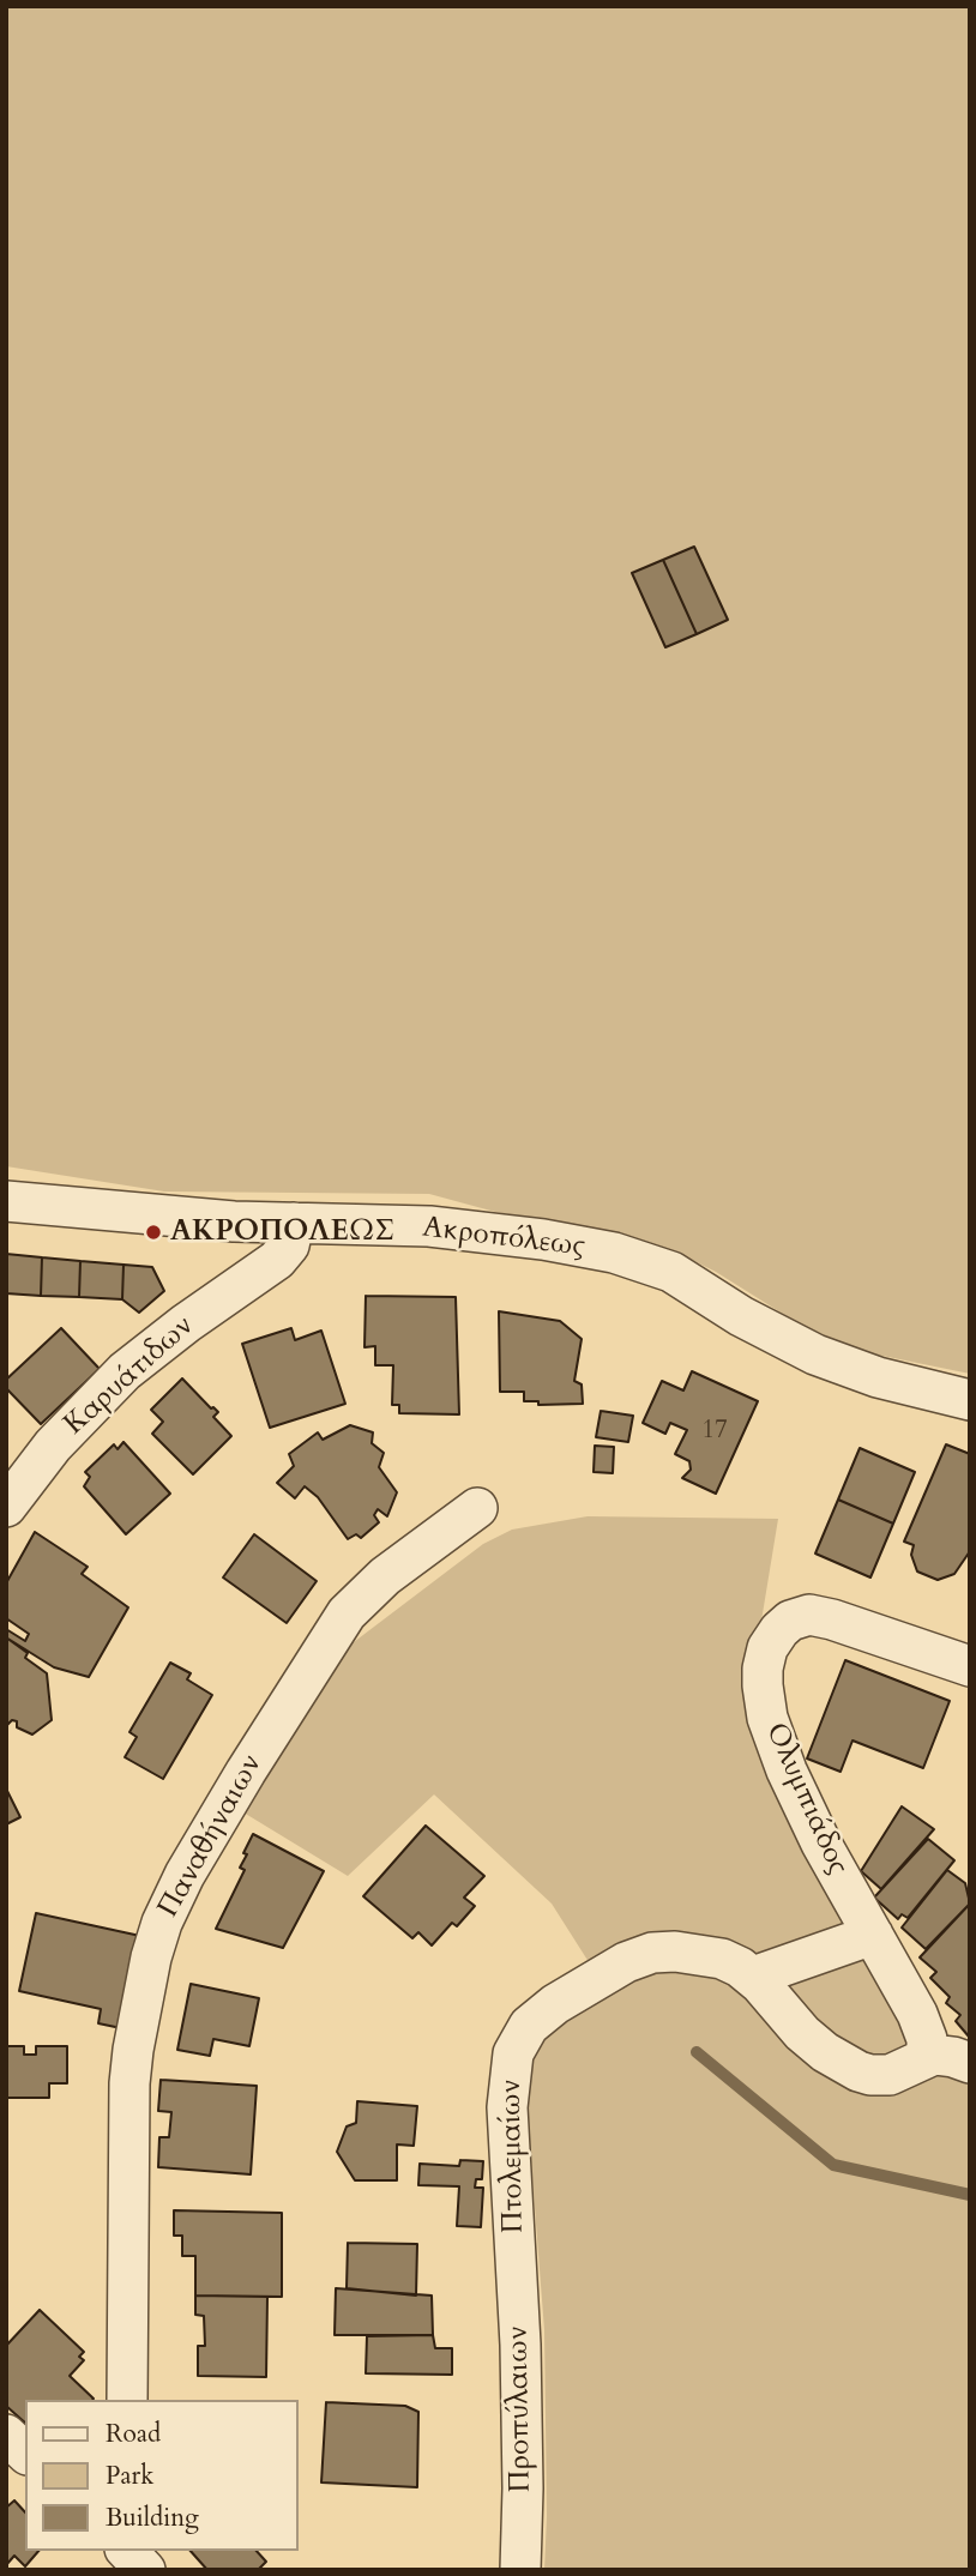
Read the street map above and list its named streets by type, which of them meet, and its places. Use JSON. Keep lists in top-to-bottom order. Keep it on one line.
{"streets":{"street":["Ακροπόλεως","Καρυάτιδων","Ολυμπιάδος","Παναθήναιων","Πτολεμαίων","Προπύλαιων"]},"crossings":[["Ακροπόλεως","Καρυάτιδων"],["Ολυμπιάδος","Πτολεμαίων"],["Πτολεμαίων","Προπύλαιων"]],"places":["ΑΚΡΟΠΟΛΕΩΣ"],"house_numbers":["17"],"legend":["Road","Park","Building"]}
